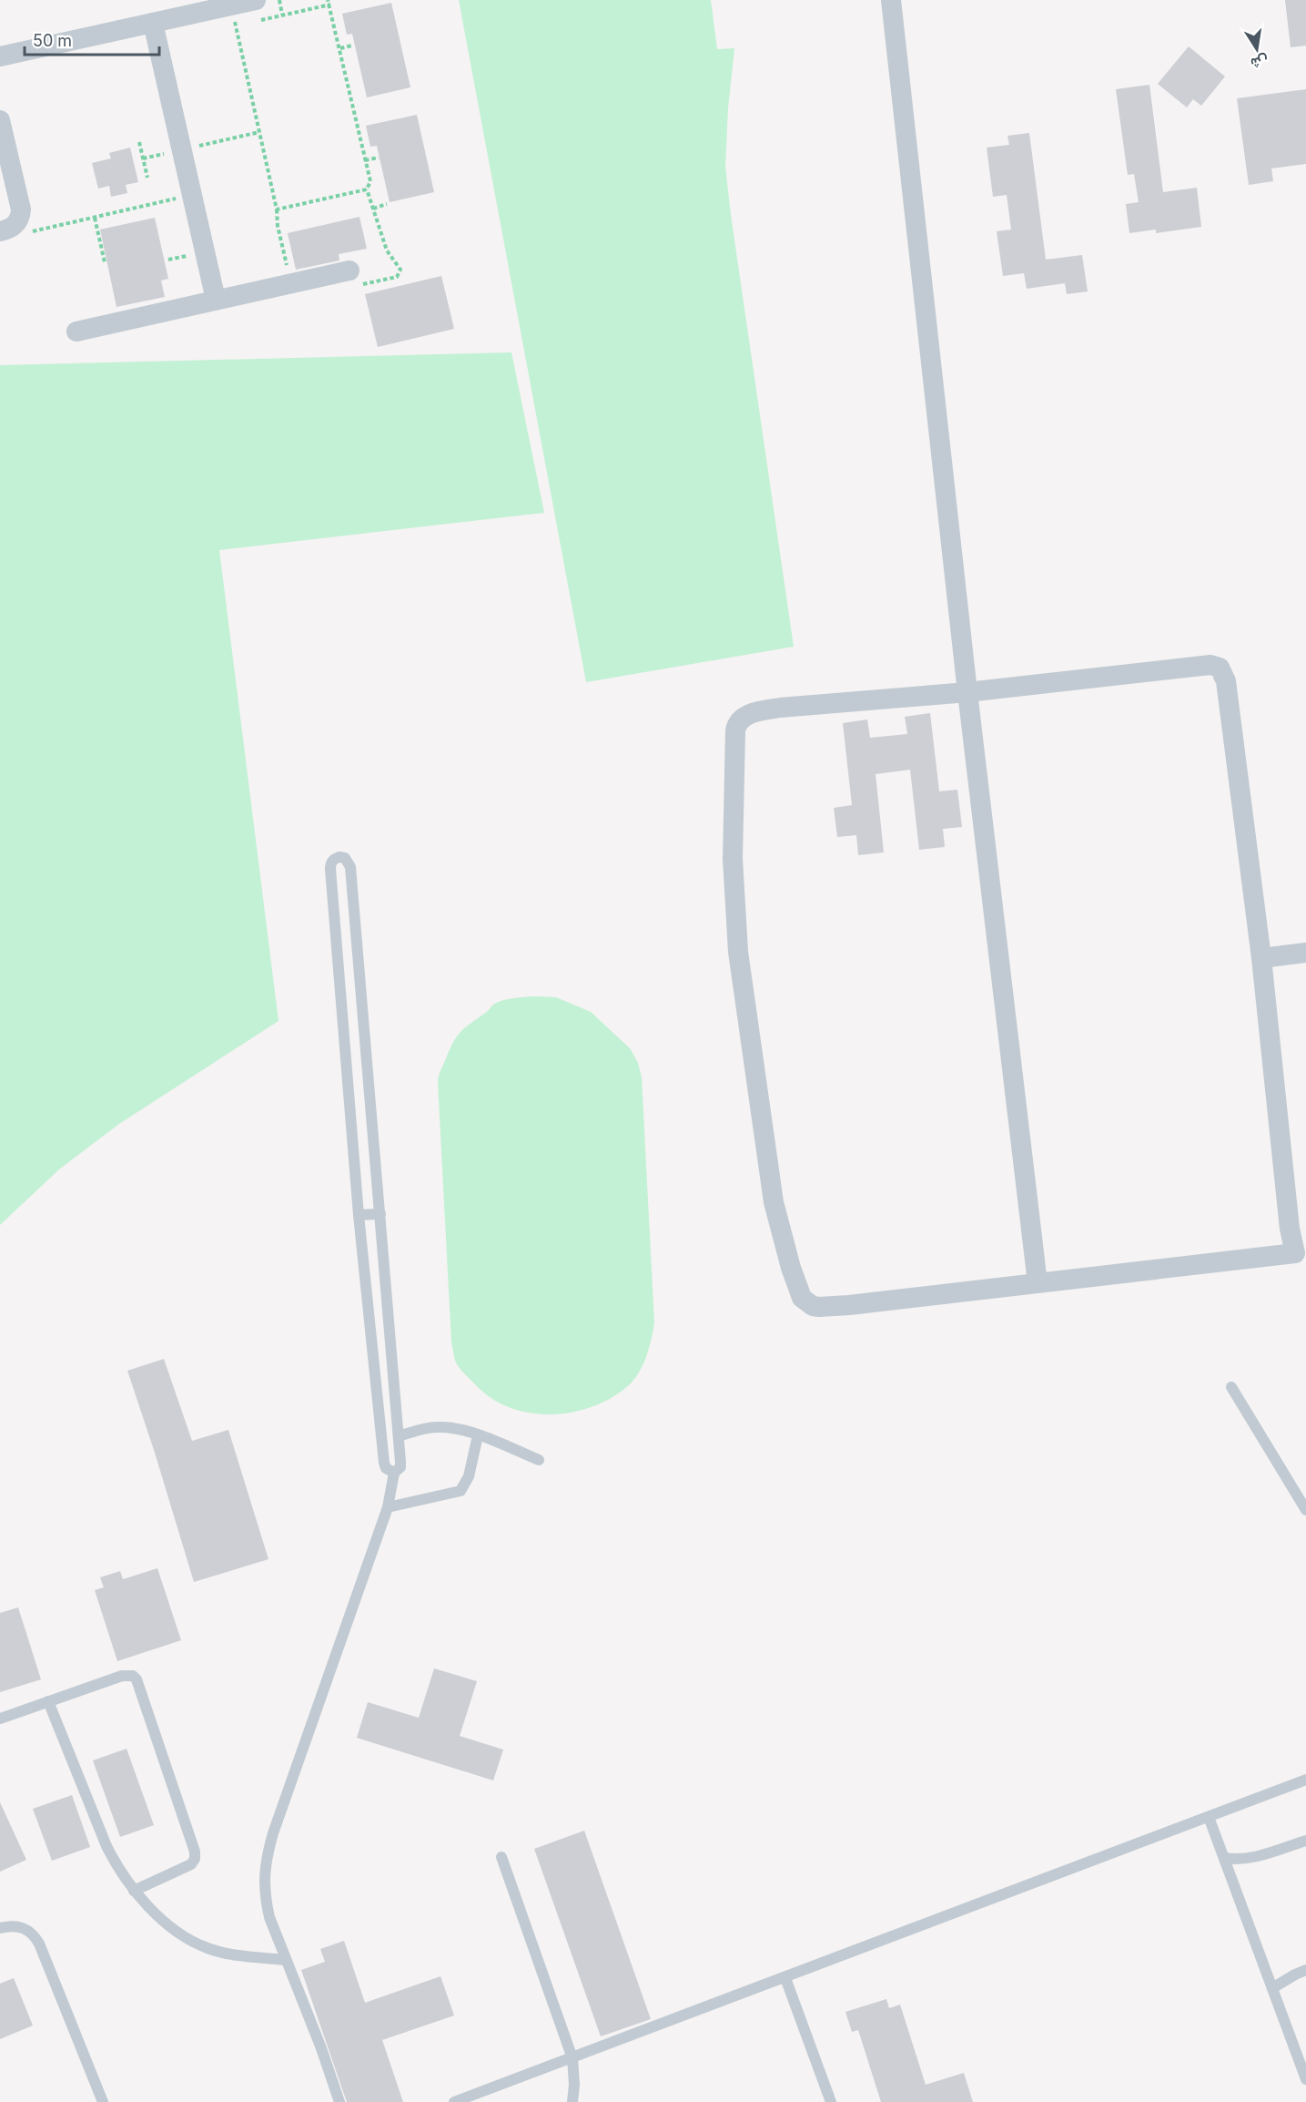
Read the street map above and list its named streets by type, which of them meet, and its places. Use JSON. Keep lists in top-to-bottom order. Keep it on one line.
{"scale_bar":"50 m","north":"bottom"}
